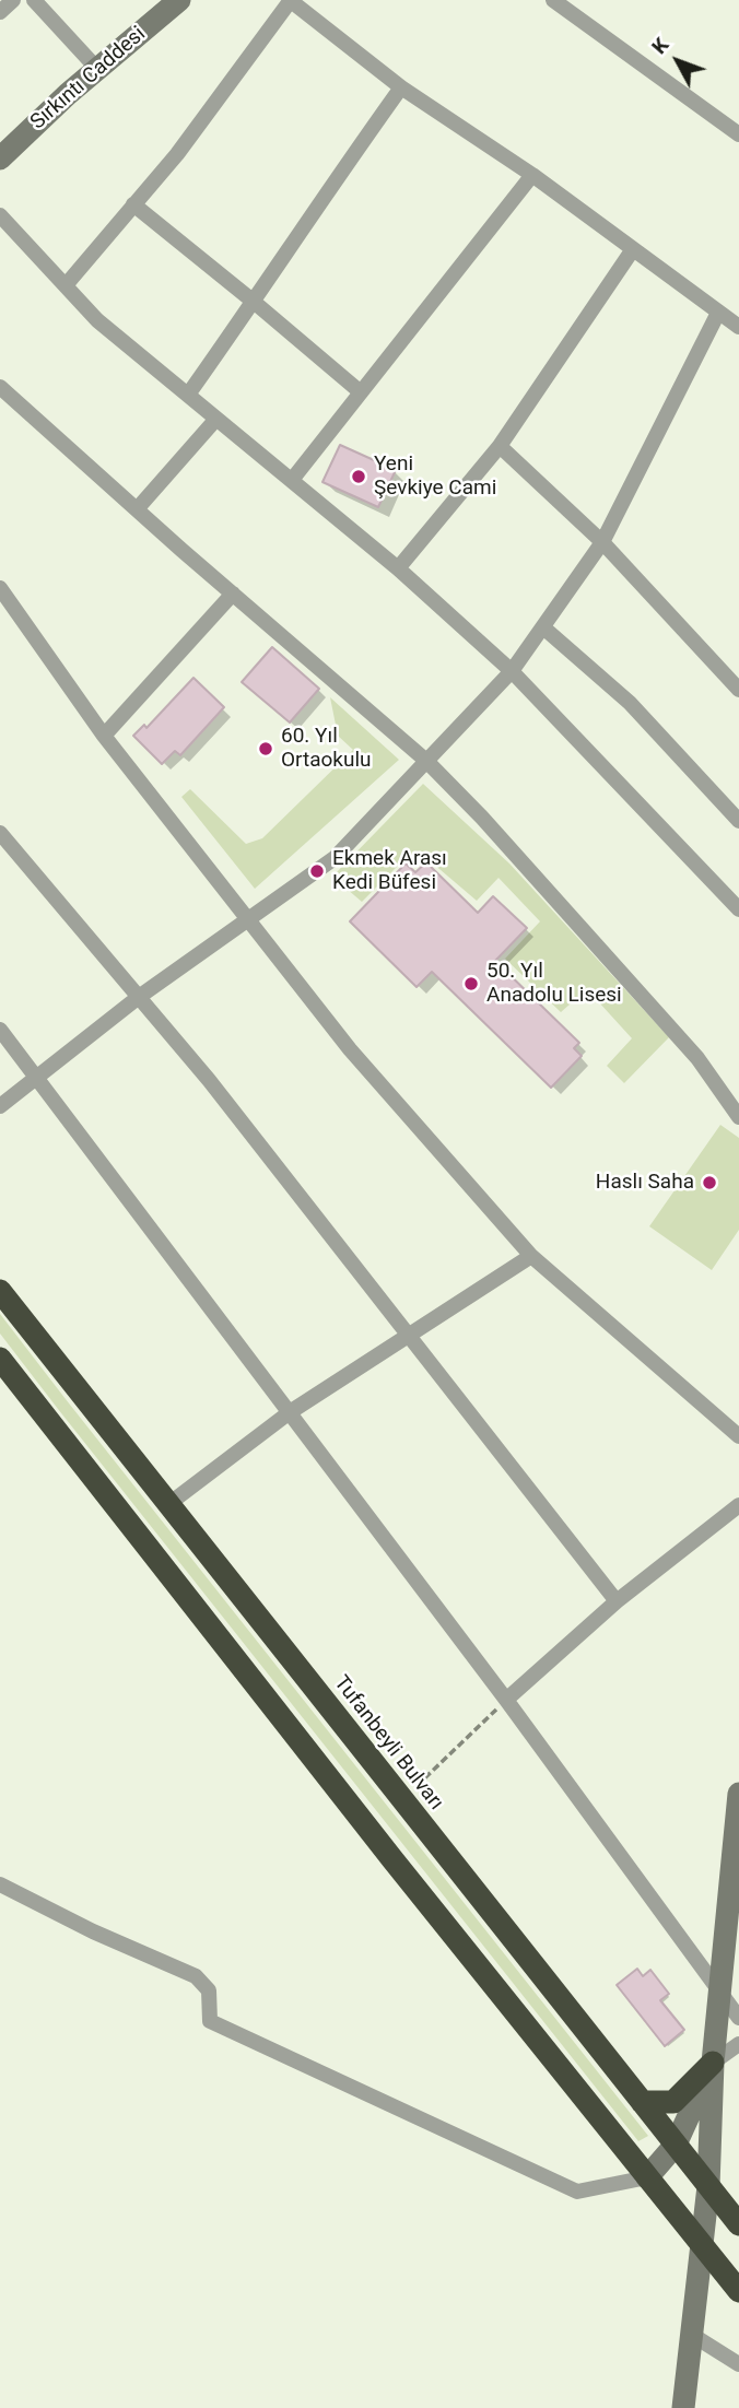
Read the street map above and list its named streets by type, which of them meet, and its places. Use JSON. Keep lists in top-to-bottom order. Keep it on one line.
{"streets":{"highway":["Tufanbeyli Bulvarı"],"street":["Sırkıntı Caddesi"]},"places":["Yeni Şevkiye Cami","60. Yıl Ortaokulu","Ekmek Arası Kedi Büfesi","50. Yıl Anadolu Lisesi","Haslı Saha"],"north":"top left"}
